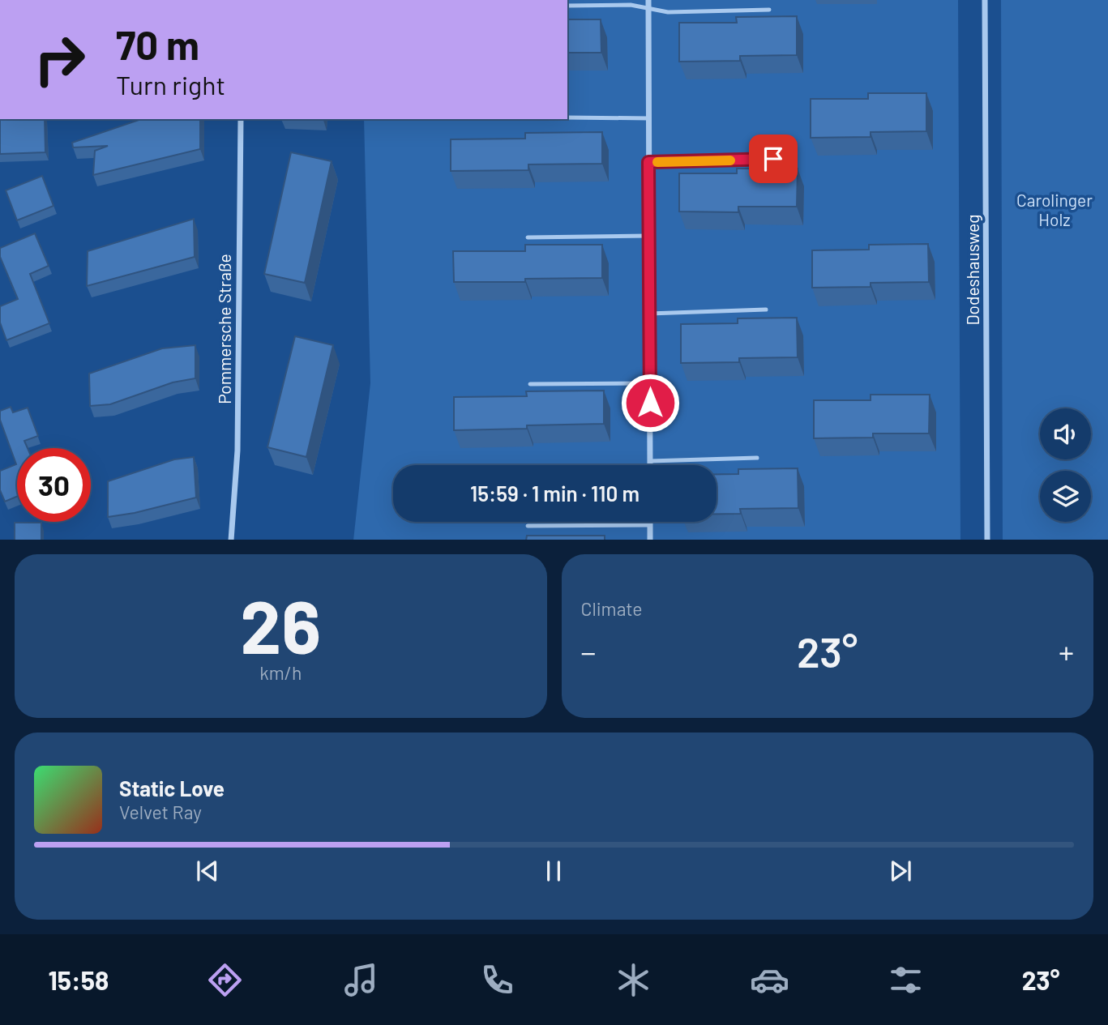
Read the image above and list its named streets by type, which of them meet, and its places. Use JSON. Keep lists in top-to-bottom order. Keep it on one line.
{"streets":{"street":["Dodeshausweg","Pommersche Straße"]},"parks":["Carolinger Holz"],"page":{"turn":["70 m","Turn right"],"limit":"30","trip":"15:59 · 1 min · 110 m","tile":[["26","km/h"],"Climate"],"heat":["−","23°","+"],"song":["Static Love","Velvet Ray"],"tabs":["15:58","23°"]}}
